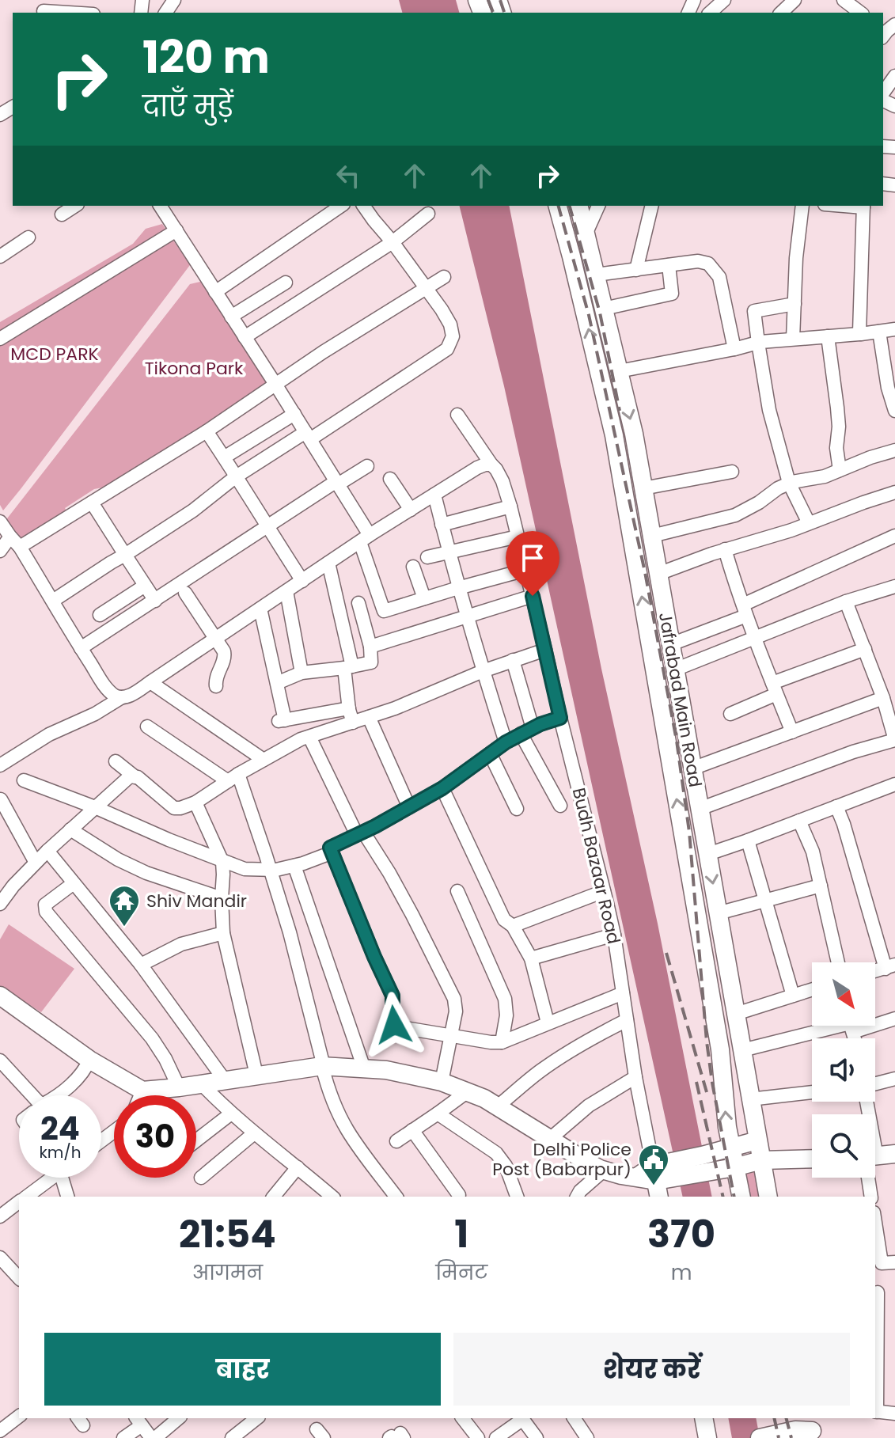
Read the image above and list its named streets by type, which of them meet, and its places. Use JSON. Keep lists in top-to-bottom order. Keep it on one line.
{"streets":{"main road":["Jafrabad Main Road"],"street":["Budh Bazaar Road"]},"parks":["MCD PARK","Tikona Park"],"places":{"temple":["Shiv Mandir"],"public building":["Delhi Police Post (Babarpur)"]},"north":"bottom right","page":{"turn":["120 m","दाएँ मुड़ें"],"speed":"24 km/h","limit":"30","eta":["21:54","आगमन","1","मिनट","370","m"],"buttons":["बाहर","शेयर करें"]}}
